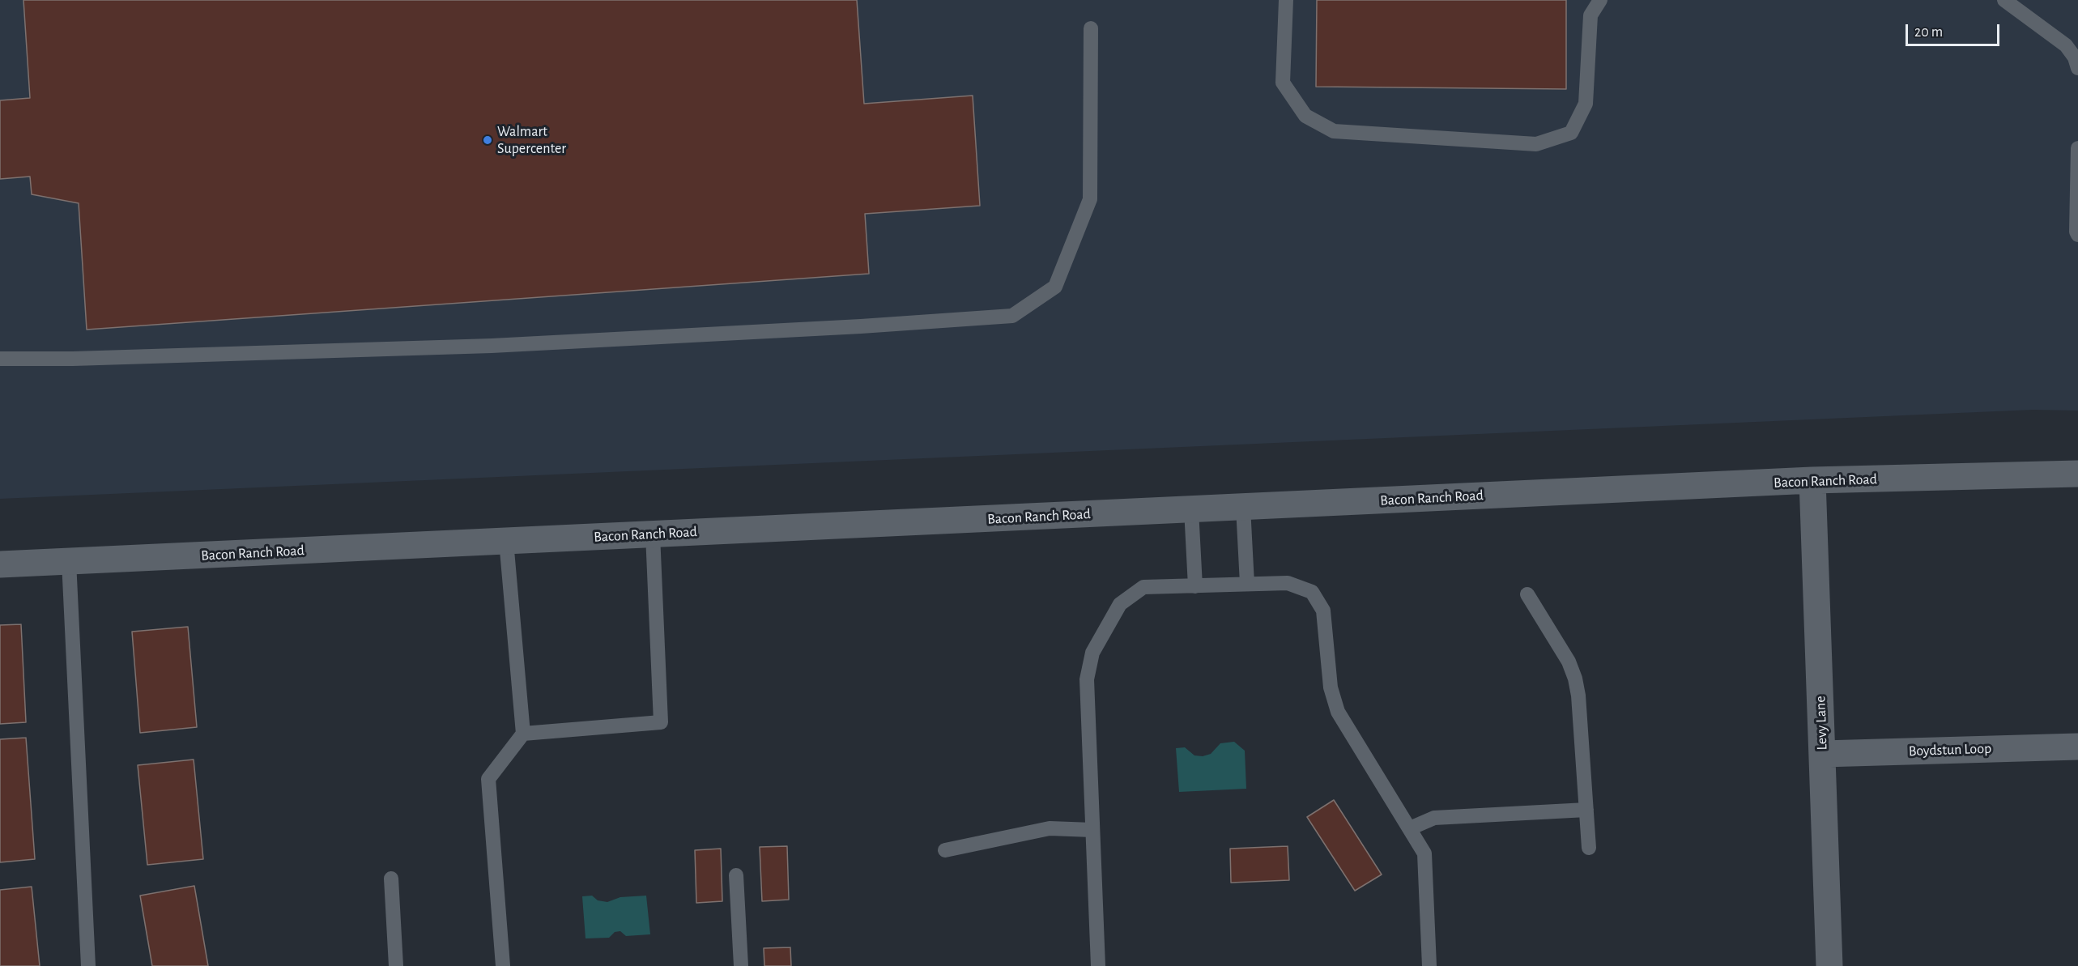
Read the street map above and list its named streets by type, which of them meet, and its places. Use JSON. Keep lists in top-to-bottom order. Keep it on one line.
{"streets":{"street":["Bacon Ranch Road","Levy Lane","Boydstun Loop"]},"crossings":[["Bacon Ranch Road","Levy Lane"],["Levy Lane","Boydstun Loop"]],"places":["Walmart Supercenter"],"scale_bar":"20 m"}
